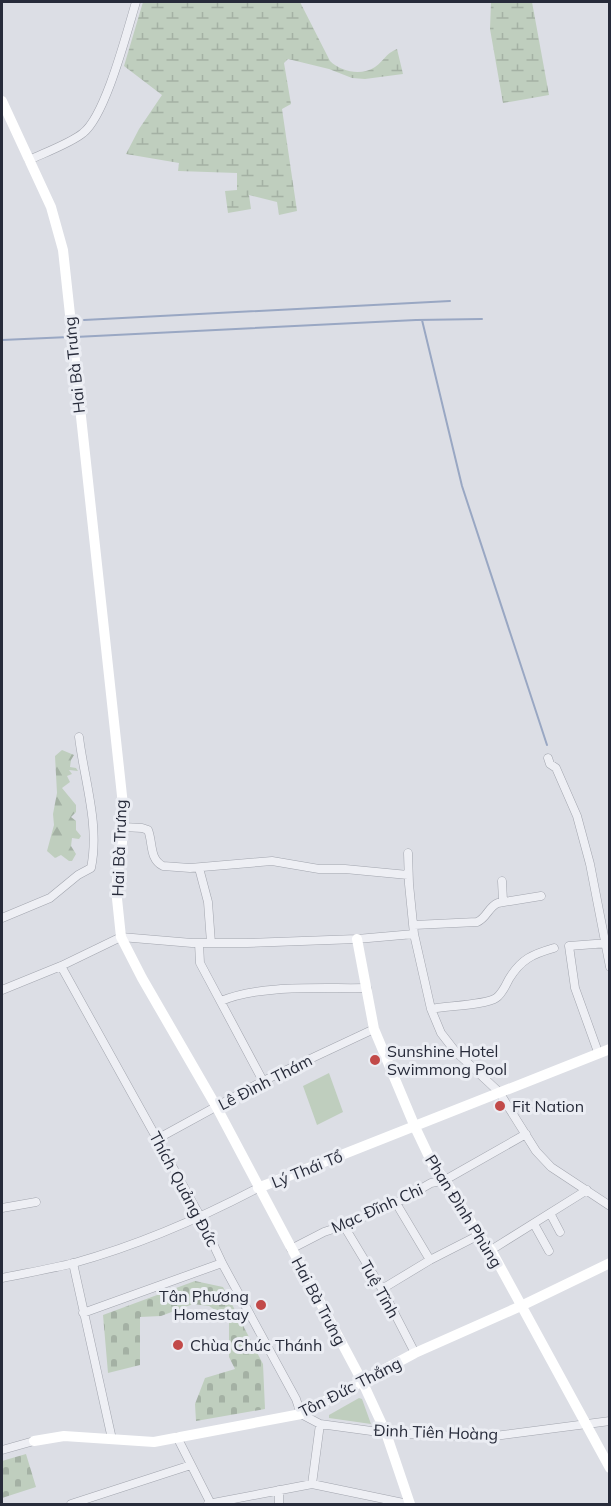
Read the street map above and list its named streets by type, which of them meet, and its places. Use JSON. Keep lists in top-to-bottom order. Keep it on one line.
{"streets":{"street":["Hai Bà Trưng","Lê Đình Thám","Lý Thái Tổ","Thích Quảng Đức","Mạc Đĩnh Chi","Phan Đình Phùng","Tuệ Tĩnh","Tôn Đức Thắng","Đinh Tiên Hoàng"]},"crossings":[["Hai Bà Trưng","Lê Đình Thám"],["Hai Bà Trưng","Lý Thái Tổ"],["Hai Bà Trưng","Mạc Đĩnh Chi"],["Hai Bà Trưng","Tôn Đức Thắng"],["Hai Bà Trưng","Đinh Tiên Hoàng"],["Lê Đình Thám","Thích Quảng Đức"],["Lê Đình Thám","Phan Đình Phùng"],["Lý Thái Tổ","Thích Quảng Đức"],["Lý Thái Tổ","Phan Đình Phùng"],["Thích Quảng Đức","Tôn Đức Thắng"],["Thích Quảng Đức","Đinh Tiên Hoàng"],["Mạc Đĩnh Chi","Phan Đình Phùng"],["Mạc Đĩnh Chi","Tuệ Tĩnh"],["Phan Đình Phùng","Tôn Đức Thắng"],["Phan Đình Phùng","Đinh Tiên Hoàng"],["Tuệ Tĩnh","Tôn Đức Thắng"],["Tôn Đức Thắng","Đinh Tiên Hoàng"]],"places":["Sunshine Hotel Swimmong Pool","Fit Nation","Tân Phương Homestay","Chùa Chúc Thánh"]}
